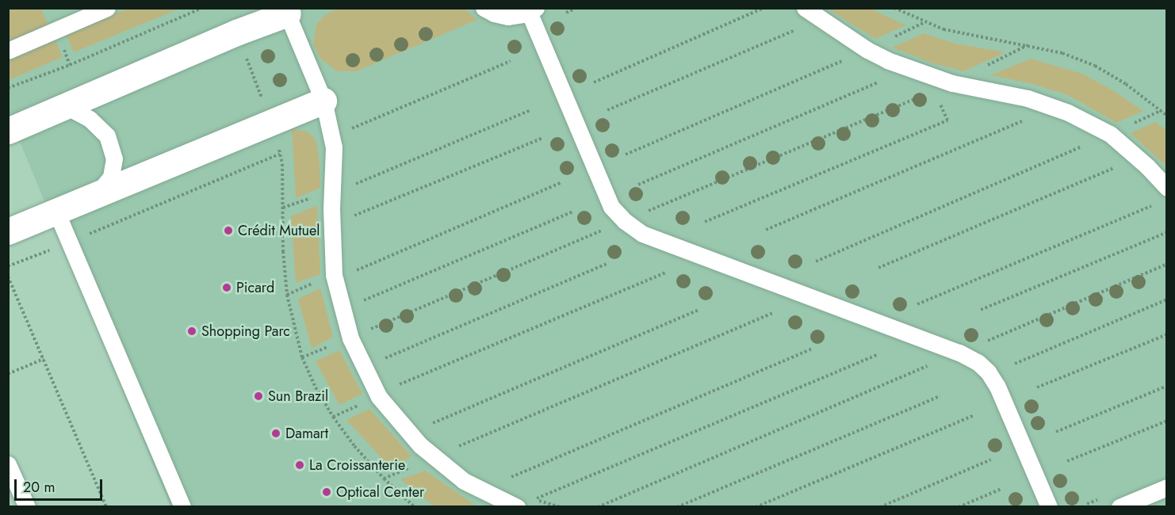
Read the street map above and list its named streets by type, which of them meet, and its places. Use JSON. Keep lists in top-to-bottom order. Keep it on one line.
{"places":["Crédit Mutuel","Picard","Shopping Parc","Sun Brazil","Damart","La Croissanterie","Optical Center"],"scale_bar":"20 m"}
